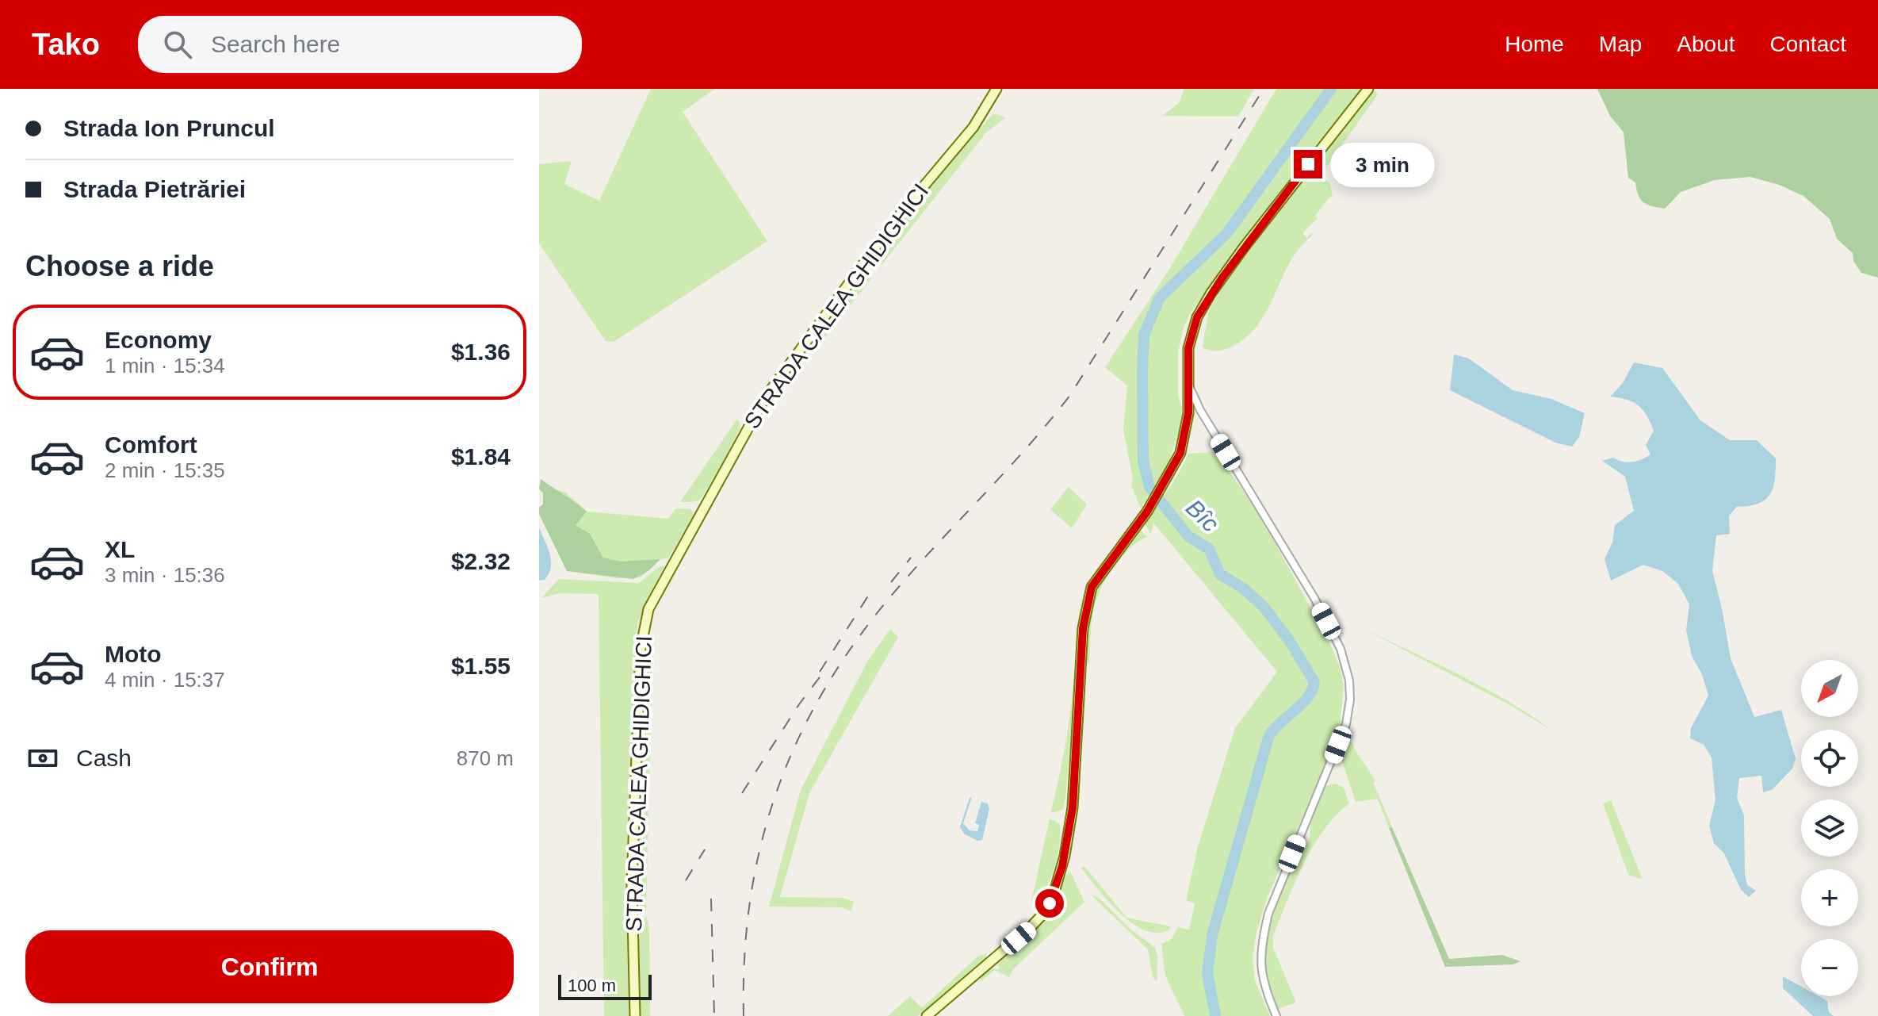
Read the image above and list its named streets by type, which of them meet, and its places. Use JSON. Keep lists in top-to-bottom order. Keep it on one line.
{"streets":{"street":["STRADA CALEA GHIDIGHICI"]},"water":["Bîc"],"scale_bar":"100 m","north":"bottom left","page":{"header":"Tako","search":"Search here","nav":["Home","Map","About","Contact"],"banner":["Strada Ion Pruncul","Strada Pietrăriei"],"bubble":"3 min","heading":"Choose a ride","list":[{"name":"Economy","note":"1 min · 15:34","value":"$1.36"},{"name":"Comfort","note":"2 min · 15:35","value":"$1.84"},{"name":"XL","note":"3 min · 15:36","value":"$2.32"},{"name":"Moto","note":"4 min · 15:37","value":"$1.55"}],"map_buttons":["+","−"],"pay":["Cash","870 m"],"buttons":"Confirm","scale":"100 m"}}
